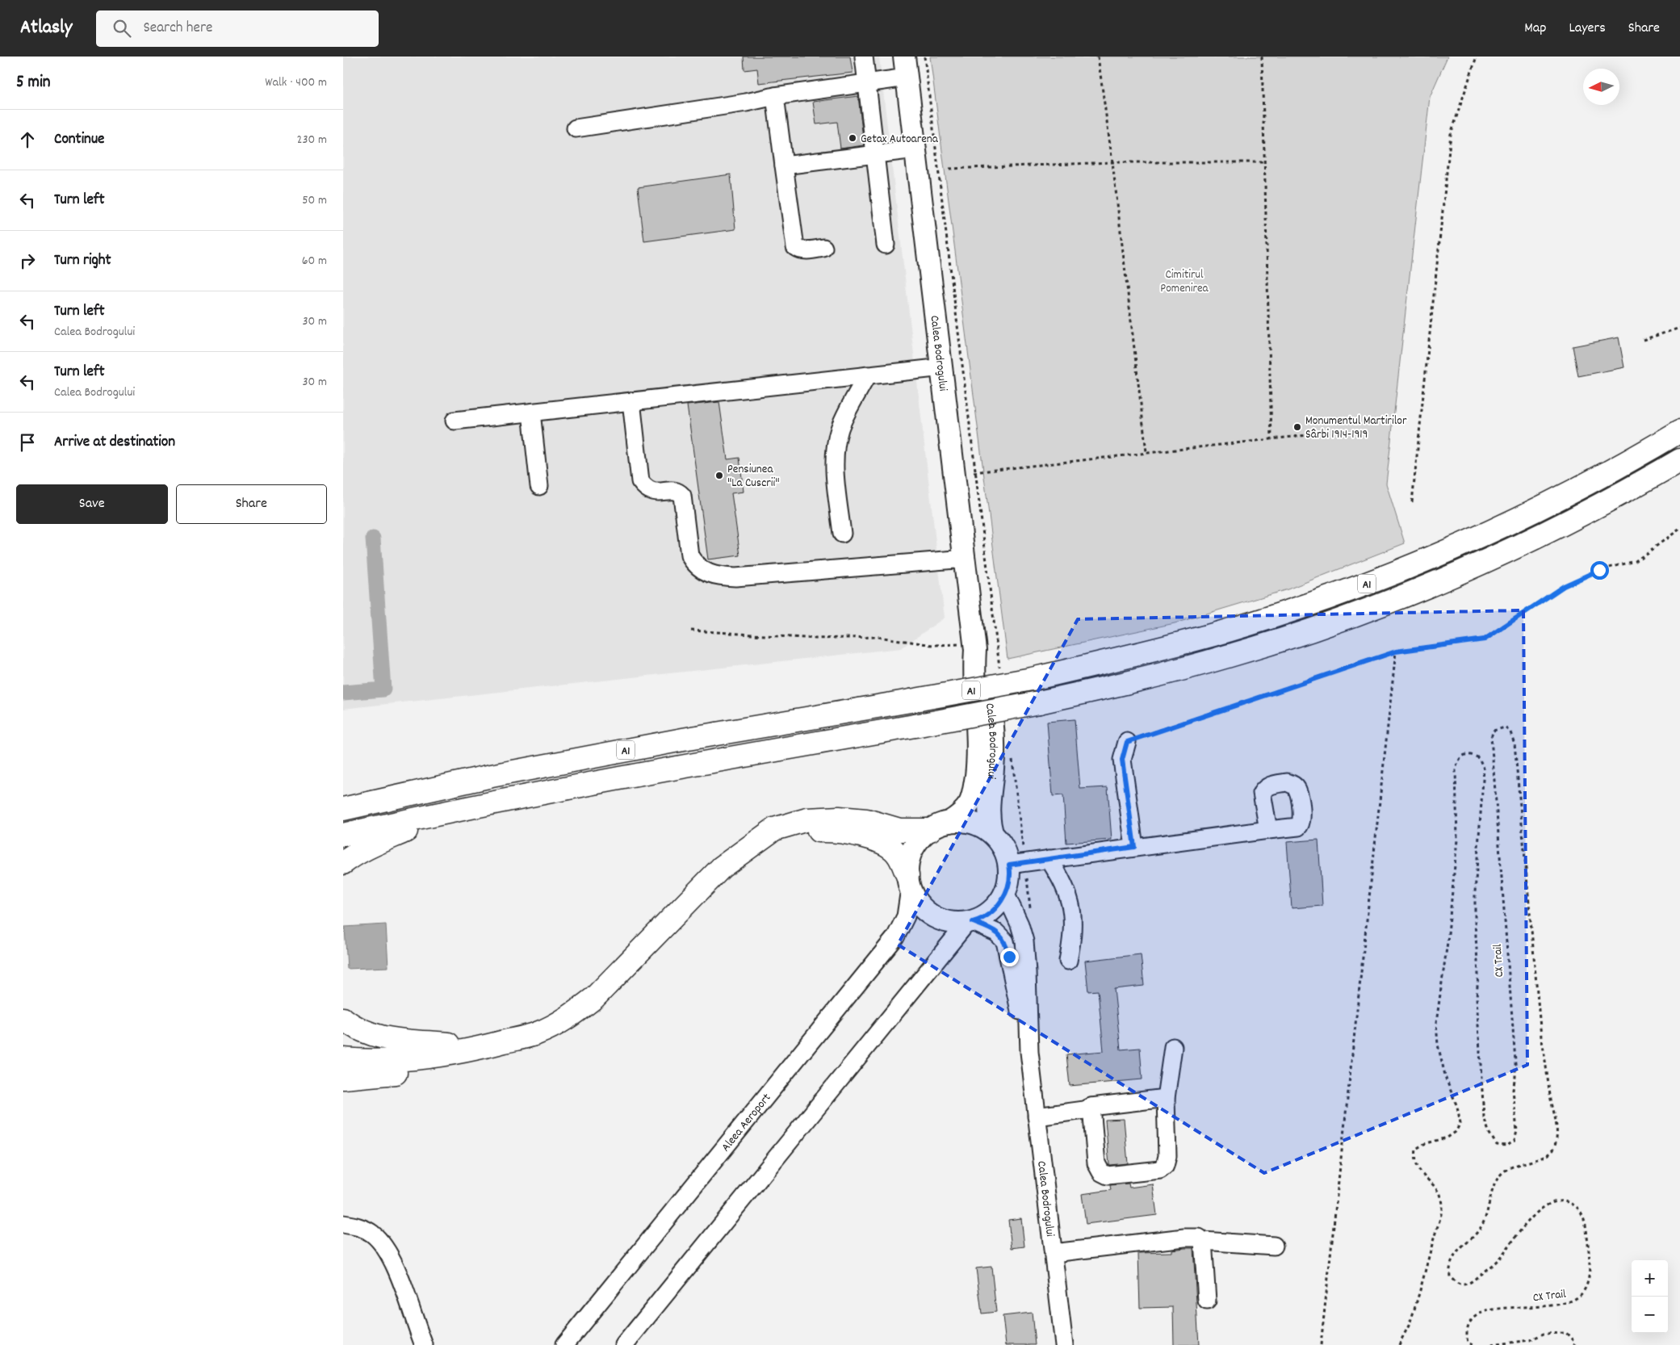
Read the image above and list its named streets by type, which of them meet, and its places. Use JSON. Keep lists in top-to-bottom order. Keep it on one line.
{"streets":{"highway":["A1"],"main road":["Calea Bodrogului"],"street":["Aleea Aeroport"],"path":["CX Trail"]},"crossings":[["Calea Bodrogului","Aleea Aeroport"]],"parks":["Cimitirul Pomenirea"],"places":["Getax Autoarena","Monumentul Martirilor Sârbi 1914-1919","Pensiunea \"La Cuscrii\""],"north":"left","page":{"header":"Atlasly","search":"Search here","nav":["Map","Layers","Share"],"heading":["5 min","Walk · 400 m"],"list":[["Continue","230 m"],["Turn left","50 m"],["Turn right","60 m"],["Turn left","Calea Bodrogului","30 m"],["Turn left","Calea Bodrogului","30 m"],"Arrive at destination"],"buttons":["Save","Share"],"map_buttons":["+","−"]}}
